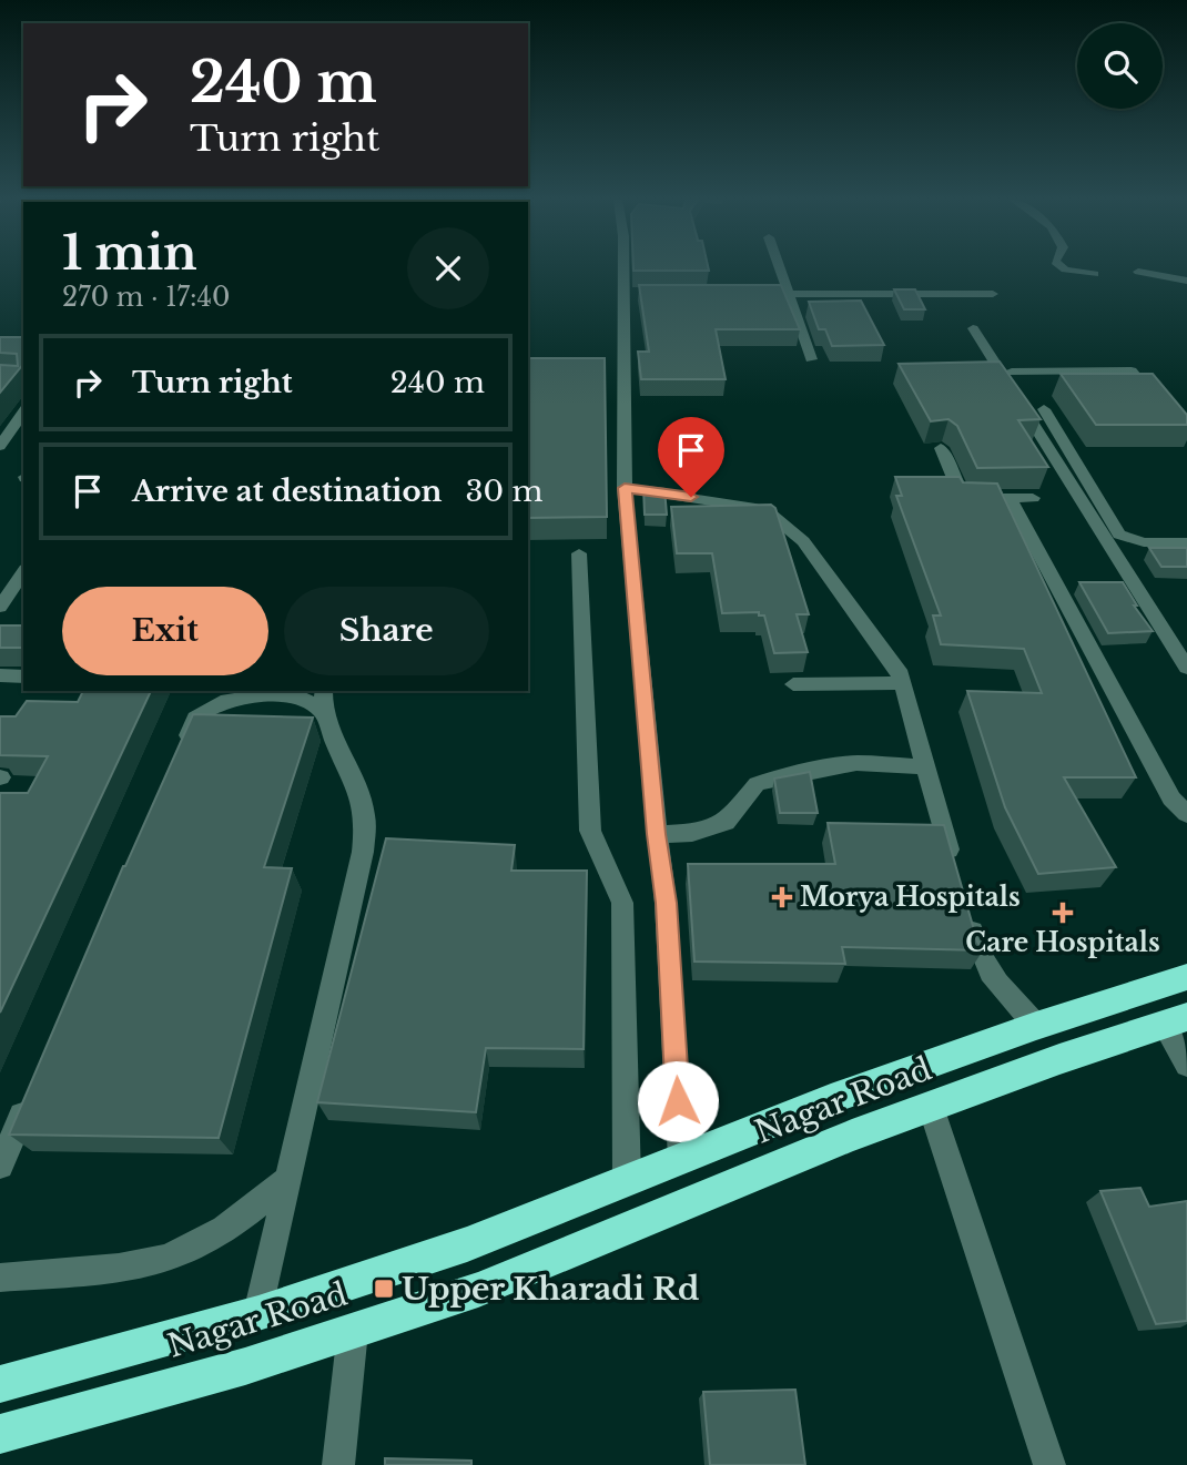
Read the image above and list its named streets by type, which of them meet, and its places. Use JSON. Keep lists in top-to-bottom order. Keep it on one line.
{"streets":{"highway":["Nagar Road"]},"places":{"health":["Morya Hospitals","Care Hospitals"],"transit":["Upper Kharadi Rd"]},"page":{"turn":["240 m","Turn right"],"heading":["1 min","270 m · 17:40"],"list":[{"name":"Turn right","value":"240 m"},{"name":"Arrive at destination","value":"30 m"}],"buttons":["Exit","Share"]}}
